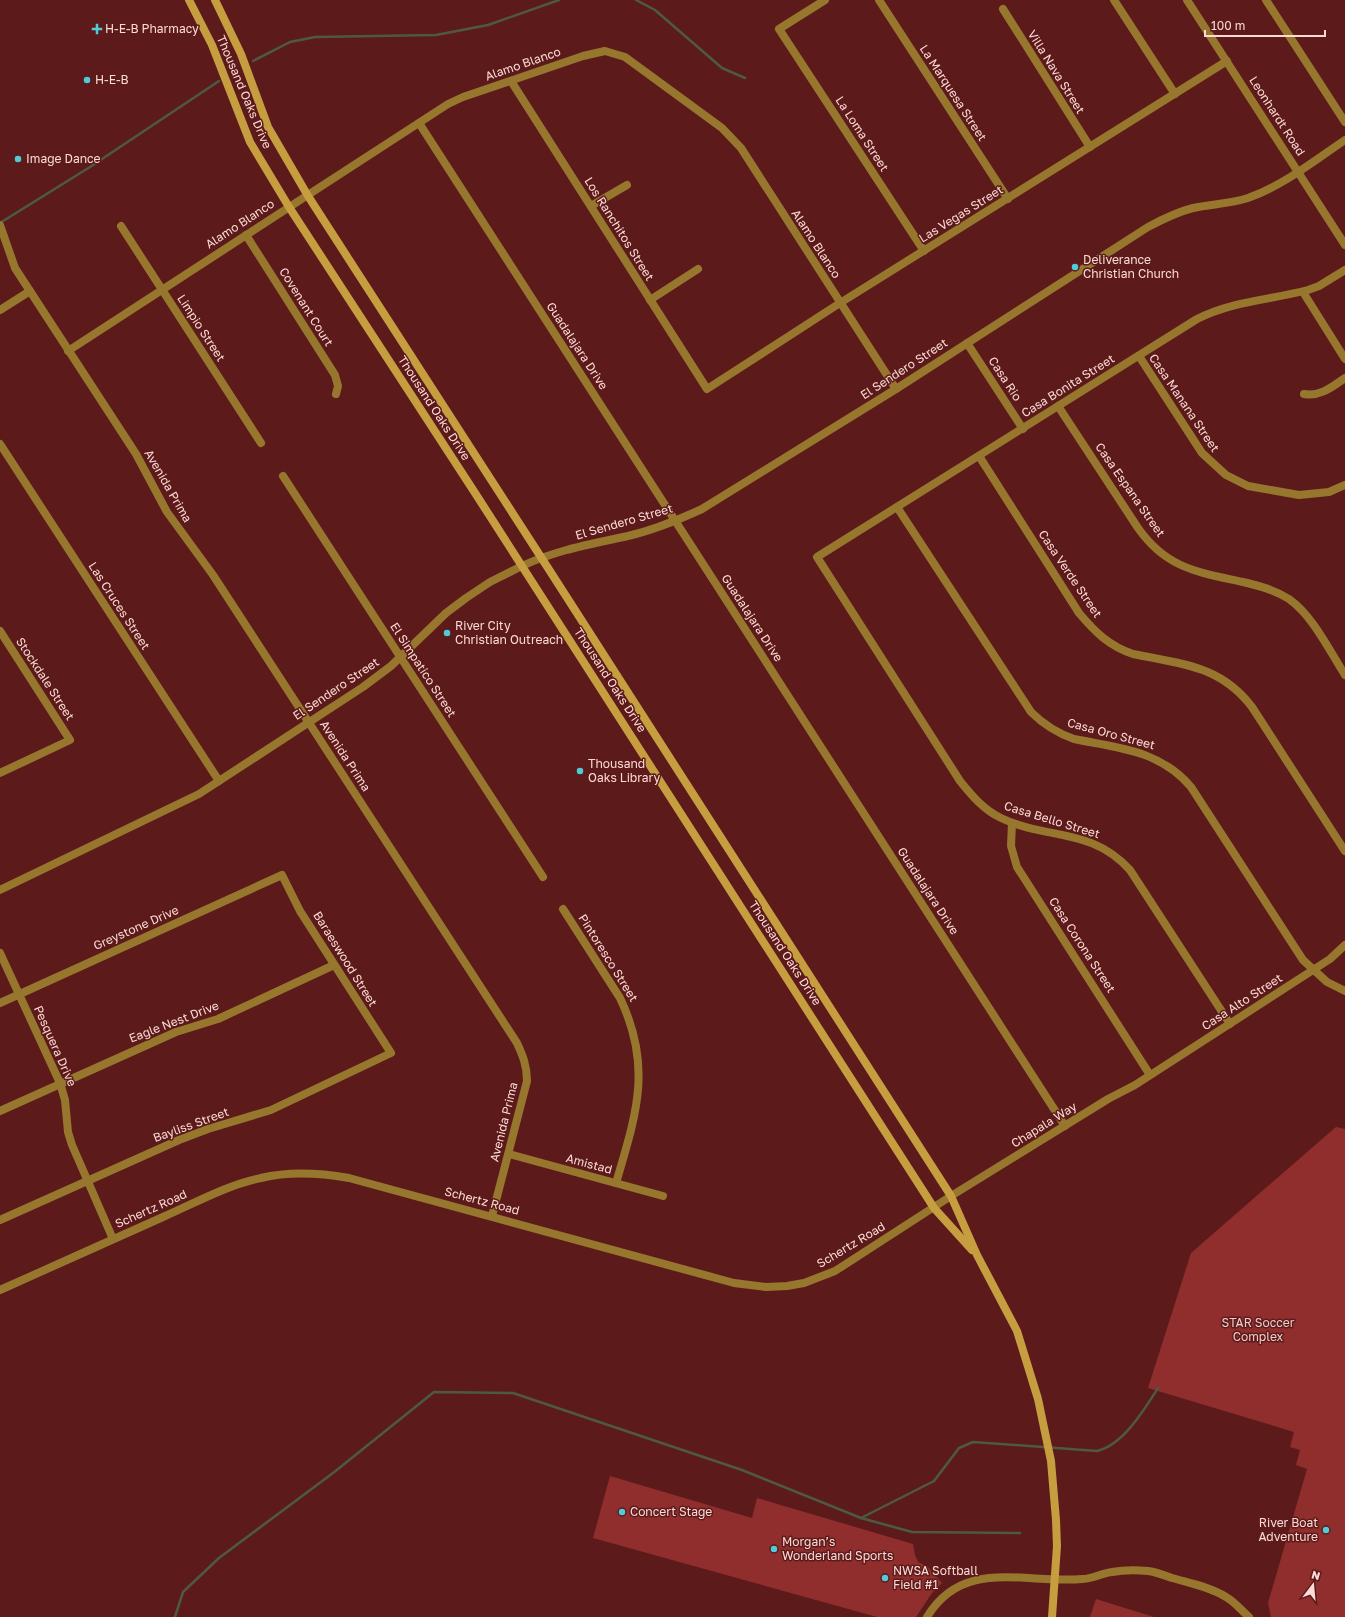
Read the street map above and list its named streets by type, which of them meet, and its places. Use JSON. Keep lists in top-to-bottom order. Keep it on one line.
{"streets":{"main road":["Thousand Oaks Drive"],"street":["Alamo Blanco","Villa Nava Street","La Marquesa Street","Leonhardt Road","La Loma Street","Las Vegas Street","Los Ranchitos Street","Covenant Court","Limpio Street","Guadalajara Drive","El Sendero Street","Casa Rio","Casa Bonita Street","Casa Manana Street","Avenida Prima","Casa Espana Street","Casa Verde Street","Las Cruces Street","El Simpatico Street","Stockdale Street","Casa Oro Street","Casa Bello Street","Greystone Drive","Casa Corona Street","Pintoresco Street","Baraeswood Street","Casa Alto Street","Eagle Nest Drive","Pesquera Drive","Bayliss Street","Chapala Way","Amistad","Schertz Road"]},"crossings":[["Alamo Blanco","Thousand Oaks Drive"],["Alamo Blanco","Las Vegas Street"],["Alamo Blanco","Los Ranchitos Street"],["Alamo Blanco","Covenant Court"],["Alamo Blanco","Limpio Street"],["Alamo Blanco","Guadalajara Drive"],["Alamo Blanco","El Sendero Street"],["Alamo Blanco","Avenida Prima"],["Villa Nava Street","Las Vegas Street"],["Thousand Oaks Drive","El Sendero Street"],["Thousand Oaks Drive","Chapala Way"],["Thousand Oaks Drive","Schertz Road"],["La Marquesa Street","Las Vegas Street"],["Leonhardt Road","Las Vegas Street"],["Leonhardt Road","El Sendero Street"],["La Loma Street","Las Vegas Street"],["Las Vegas Street","Los Ranchitos Street"],["Guadalajara Drive","El Sendero Street"],["Guadalajara Drive","Chapala Way"],["El Sendero Street","Casa Rio"],["El Sendero Street","Avenida Prima"],["El Sendero Street","Las Cruces Street"],["El Sendero Street","El Simpatico Street"],["Casa Rio","Casa Bonita Street"],["Casa Bonita Street","Casa Manana Street"],["Casa Bonita Street","Casa Espana Street"],["Casa Bonita Street","Casa Verde Street"],["Casa Bonita Street","Casa Oro Street"],["Casa Bonita Street","Casa Bello Street"],["Avenida Prima","Amistad"],["Avenida Prima","Schertz Road"],["Casa Oro Street","Casa Alto Street"],["Casa Bello Street","Casa Corona Street"],["Casa Bello Street","Casa Alto Street"],["Greystone Drive","Baraeswood Street"],["Greystone Drive","Pesquera Drive"],["Casa Corona Street","Casa Alto Street"],["Casa Corona Street","Chapala Way"],["Pintoresco Street","Amistad"],["Baraeswood Street","Eagle Nest Drive"],["Baraeswood Street","Bayliss Street"],["Casa Alto Street","Chapala Way"],["Eagle Nest Drive","Pesquera Drive"],["Pesquera Drive","Bayliss Street"],["Pesquera Drive","Schertz Road"],["Chapala Way","Schertz Road"]],"parks":["STAR Soccer Complex"],"places":{"health":["H-E-B Pharmacy"],"other":["H-E-B","Image Dance","Deliverance Christian Church","River City Christian Outreach","Thousand Oaks Library","Concert Stage","River Boat Adventure","Morgan’s Wonderland Sports","NWSA Softball Field #1"]},"scale_bar":"100 m","north":"top"}
